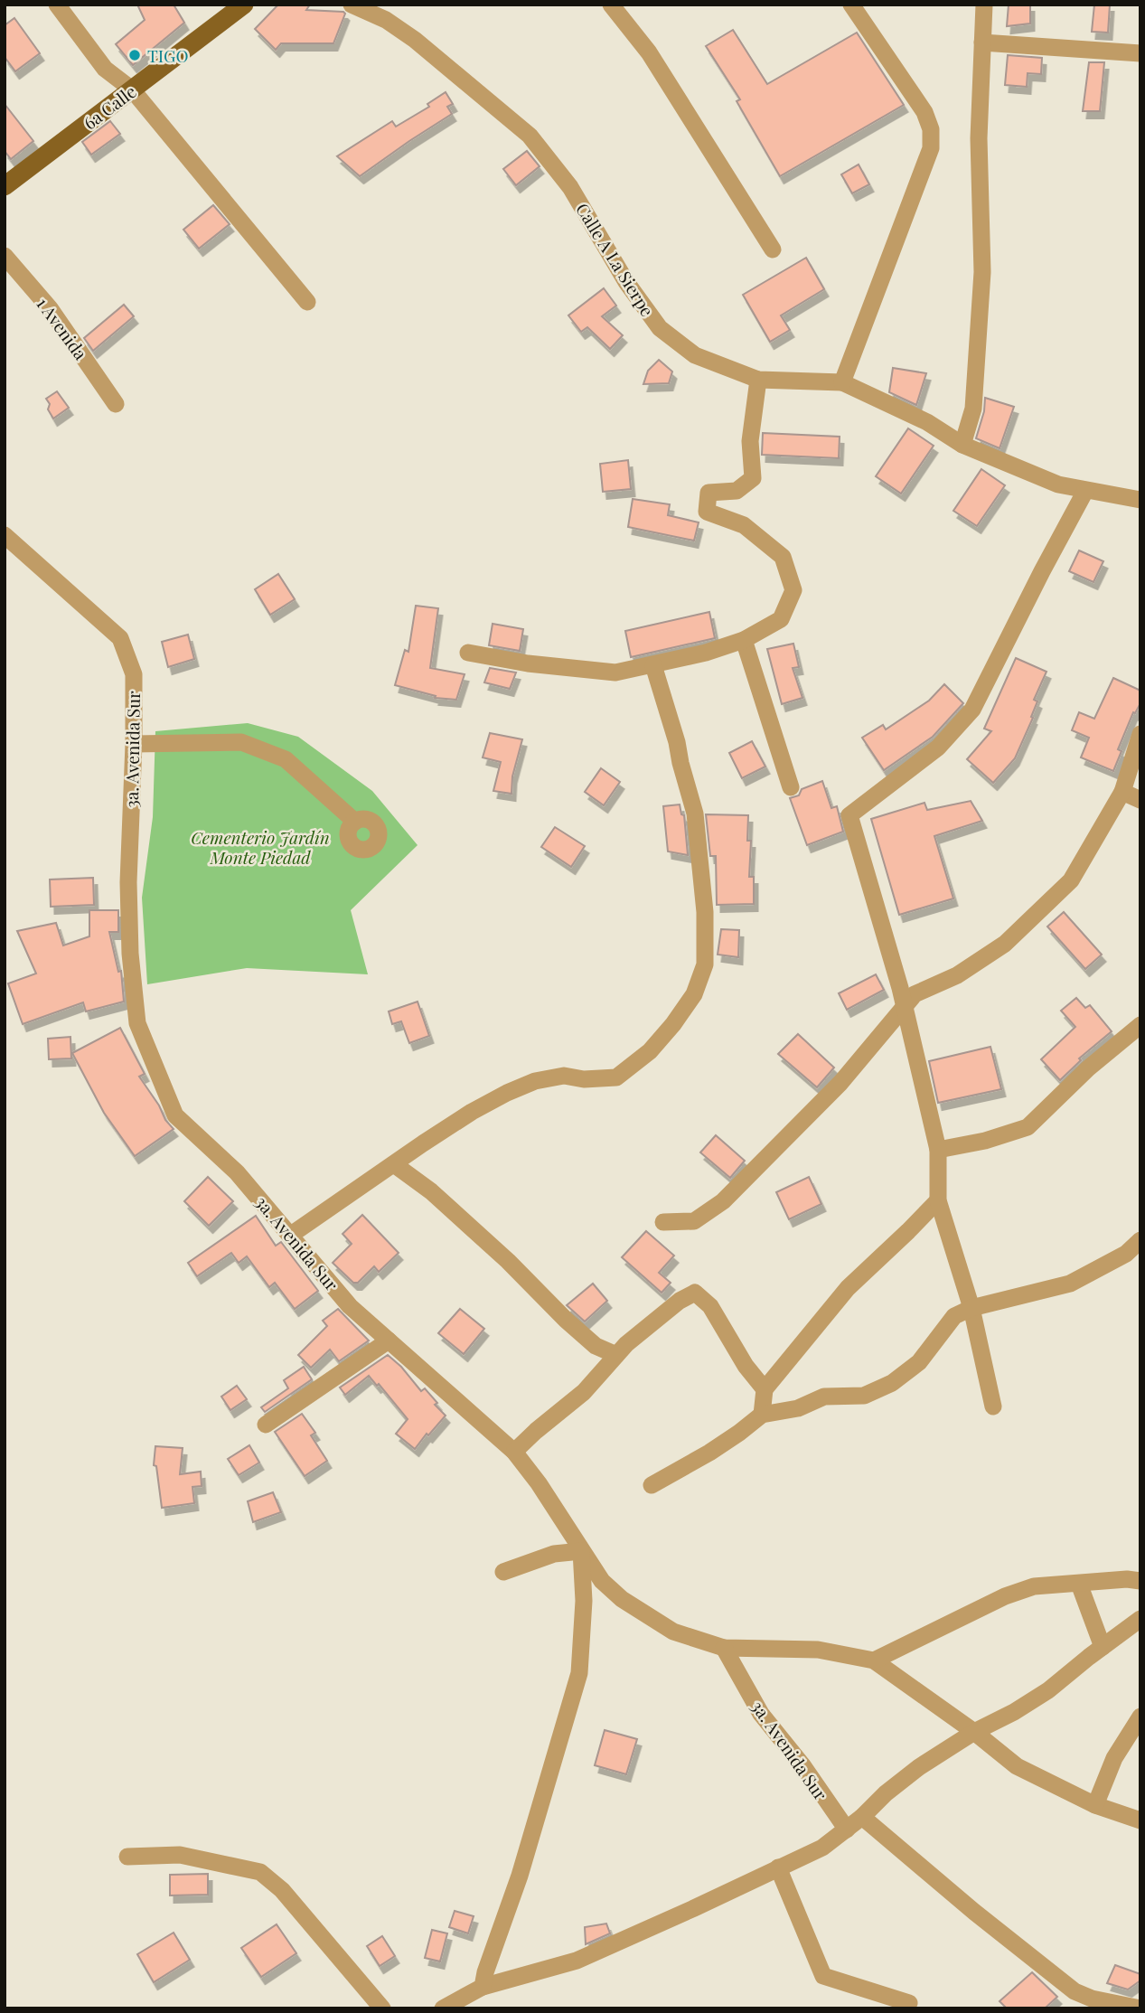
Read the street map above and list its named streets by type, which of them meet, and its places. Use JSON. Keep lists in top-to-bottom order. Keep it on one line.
{"streets":{"main road":["6a Calle"],"street":["Calle A La Sierpe","1 Avenida","3a. Avenida Sur"]},"parks":["Cementerio Jardín Monte Piedad"],"places":["TIGO"]}
